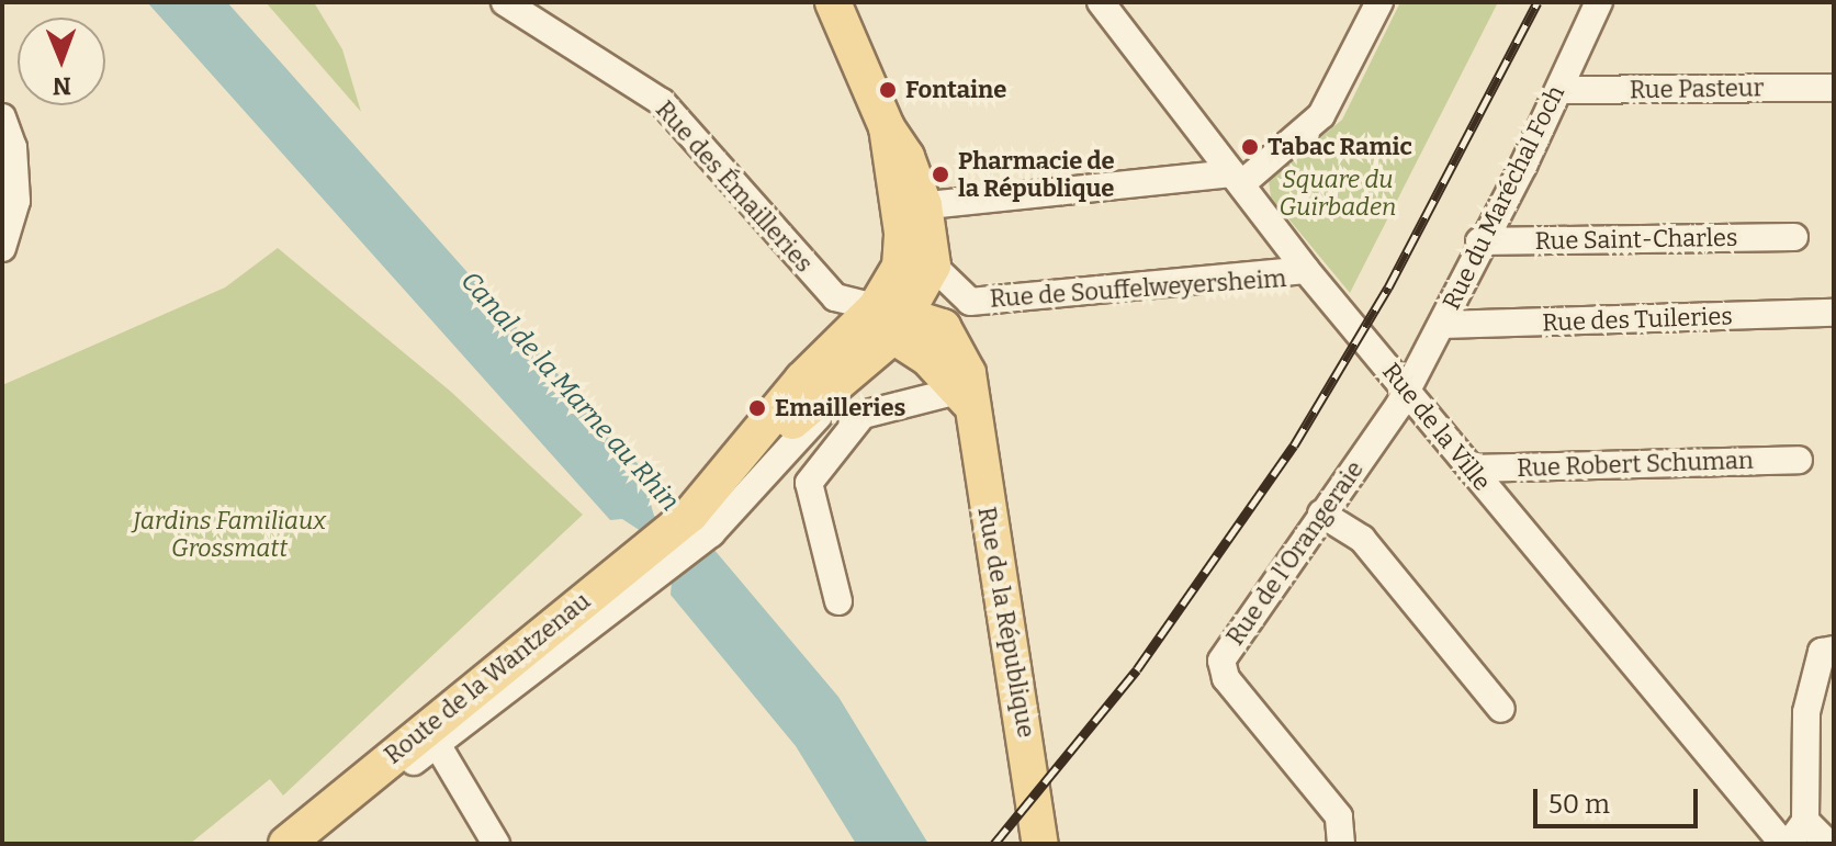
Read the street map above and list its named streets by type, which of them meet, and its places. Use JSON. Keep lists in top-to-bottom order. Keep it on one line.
{"streets":{"main road":["Rue de la République","Route de la Wantzenau"],"street":["Rue Pasteur","Rue des Émailleries","Rue du Maréchal Foch","Rue Saint-Charles","Rue de Souffelweyersheim","Rue des Tuileries","Rue de la Ville","Rue Robert Schuman","Rue de l'Orangeraie"]},"crossings":[["Rue Pasteur","Rue du Maréchal Foch"],["Rue des Émailleries","Route de la Wantzenau"],["Rue du Maréchal Foch","Rue Saint-Charles"],["Rue du Maréchal Foch","Rue des Tuileries"],["Rue du Maréchal Foch","Rue de la Ville"],["Rue du Maréchal Foch","Rue de l'Orangeraie"],["Rue de Souffelweyersheim","Rue de la Ville"],["Rue de la Ville","Rue Robert Schuman"],["Rue de la Ville","Rue de l'Orangeraie"]],"water":["Canal de la Marne au Rhin"],"parks":["Square du Guirbaden","Jardins Familiaux Grossmatt"],"places":["Fontaine","Tabac Ramic","Pharmacie de la République","Emailleries"],"scale_bar":"50 m","north":"bottom"}
